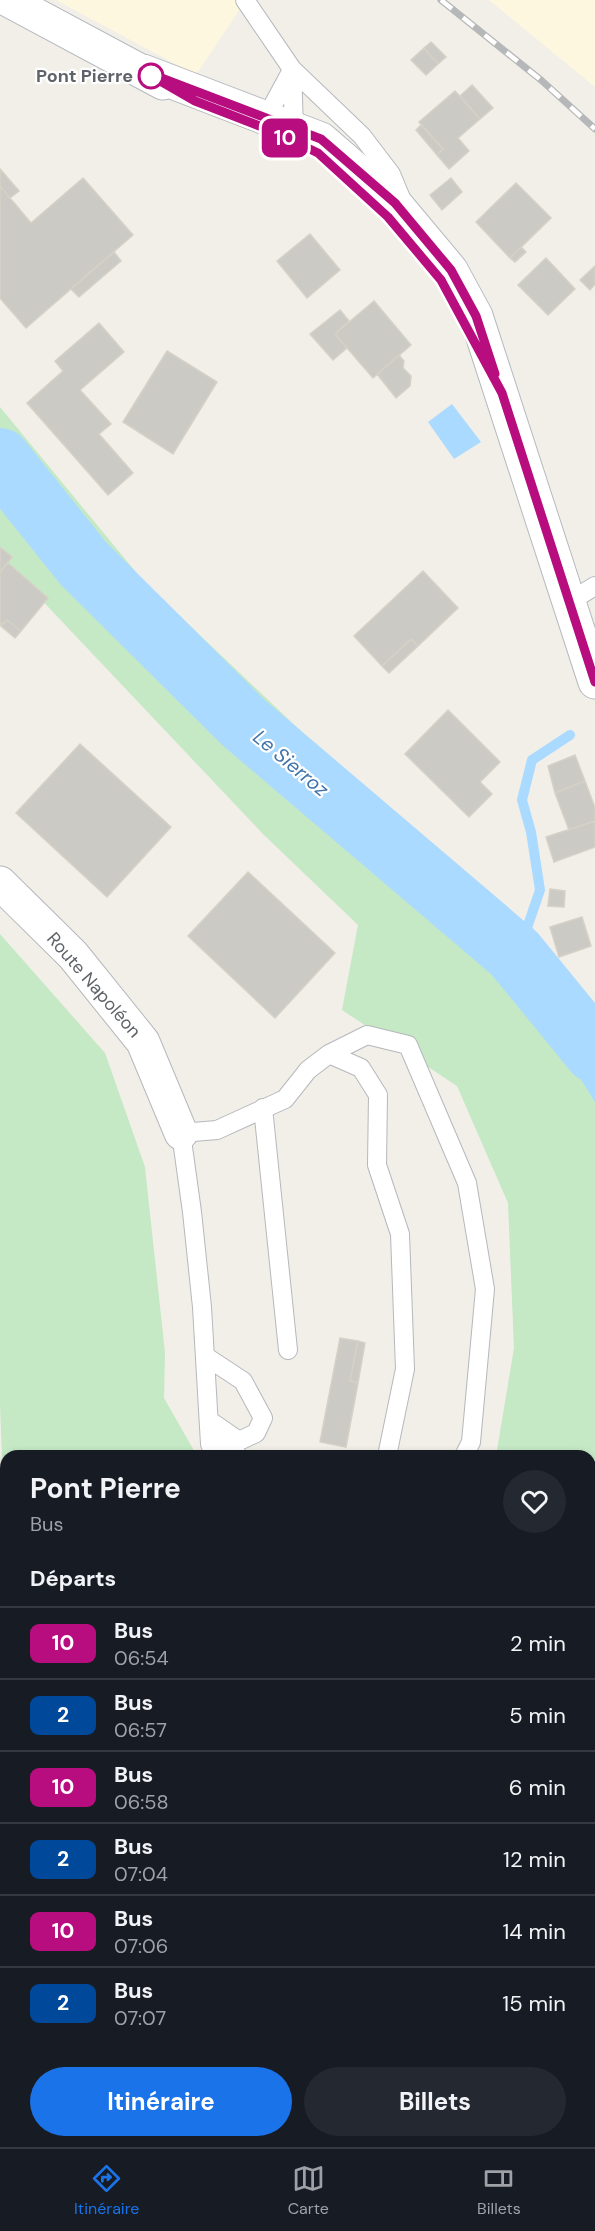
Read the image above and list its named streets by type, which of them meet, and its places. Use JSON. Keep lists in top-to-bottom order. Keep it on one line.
{"streets":{"main road":["Route Napoléon"]},"water":["Le Sierroz"],"places":["Pont Pierre"],"lines":["bus line 10"],"page":{"on_map":"10","heading":[["Pont Pierre","Bus"],"Départs"],"list":[{"mark":"10","name":"Bus","note":"06:54","value":"2 min"},{"mark":"2","name":"Bus","note":"06:57","value":"5 min"},{"mark":"10","name":"Bus","note":"06:58","value":"6 min"},{"mark":"2","name":"Bus","note":"07:04","value":"12 min"},{"mark":"10","name":"Bus","note":"07:06","value":"14 min"},{"mark":"2","name":"Bus","note":"07:07","value":"15 min"}],"buttons":["Itinéraire","Billets"],"tabs":["Itinéraire","Carte","Billets"]}}
